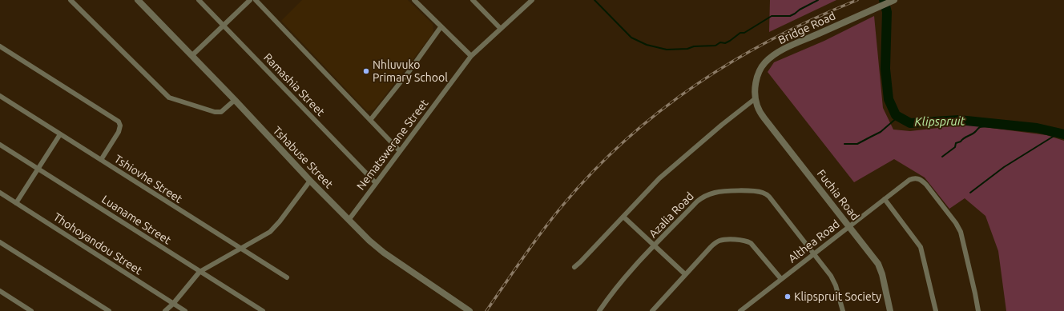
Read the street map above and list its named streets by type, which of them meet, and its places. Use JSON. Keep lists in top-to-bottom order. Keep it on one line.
{"streets":{"street":["Bridge Road","Ramashia Street","Nematswerane Street","Tshabuse Street","Tshiovhe Street","Fuchia Road","Azalia Road","Luaname Street","Althea Road","Thohoyandou Street"]},"crossings":[["Bridge Road","Fuchia Road"],["Ramashia Street","Nematswerane Street"],["Nematswerane Street","Tshabuse Street"],["Fuchia Road","Althea Road"],["Azalia Road","Althea Road"]],"water":["Klipspruit"],"places":["Nhluvuko Primary School","Klipspruit Society"]}
